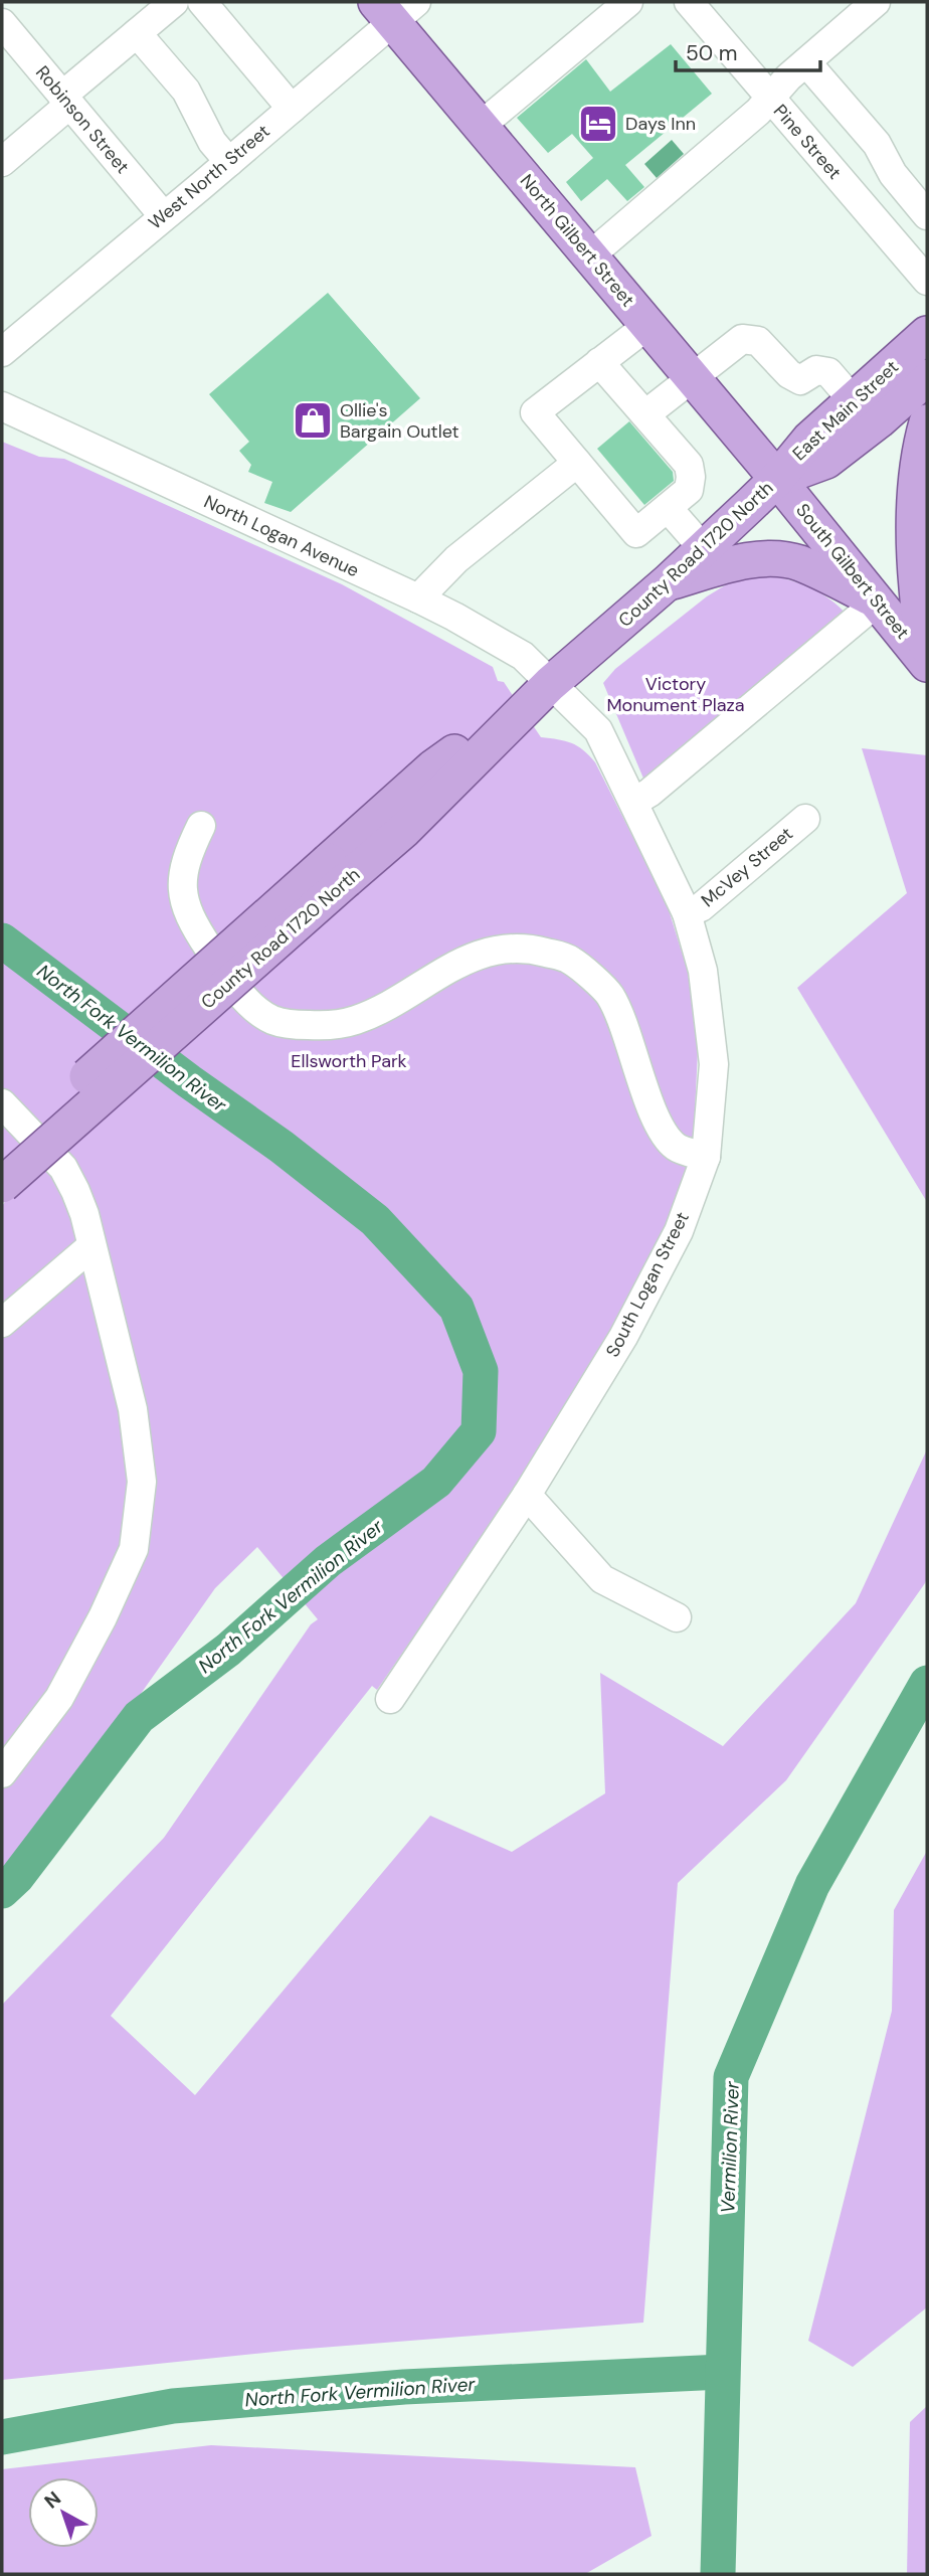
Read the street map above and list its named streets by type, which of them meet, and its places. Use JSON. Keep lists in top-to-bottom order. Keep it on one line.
{"streets":{"main road":["North Gilbert Street","East Main Street","County Road 1720 North","South Gilbert Street"],"street":["Robinson Street","Pine Street","West North Street","North Logan Avenue","McVey Street","South Logan Street"]},"crossings":[["Robinson Street","West North Street"],["West North Street","North Gilbert Street"],["North Gilbert Street","East Main Street"],["North Gilbert Street","County Road 1720 North"],["North Gilbert Street","South Gilbert Street"],["East Main Street","County Road 1720 North"],["East Main Street","South Gilbert Street"],["North Logan Avenue","County Road 1720 North"],["North Logan Avenue","South Logan Street"],["County Road 1720 North","South Gilbert Street"],["County Road 1720 North","South Logan Street"],["McVey Street","South Logan Street"]],"water":["North Fork Vermilion River","Vermilion River"],"parks":["Victory Monument Plaza","Ellsworth Park"],"places":{"hotel":["Days Inn"],"shop":["Ollie's Bargain Outlet"]},"scale_bar":"50 m","north":"top left"}
